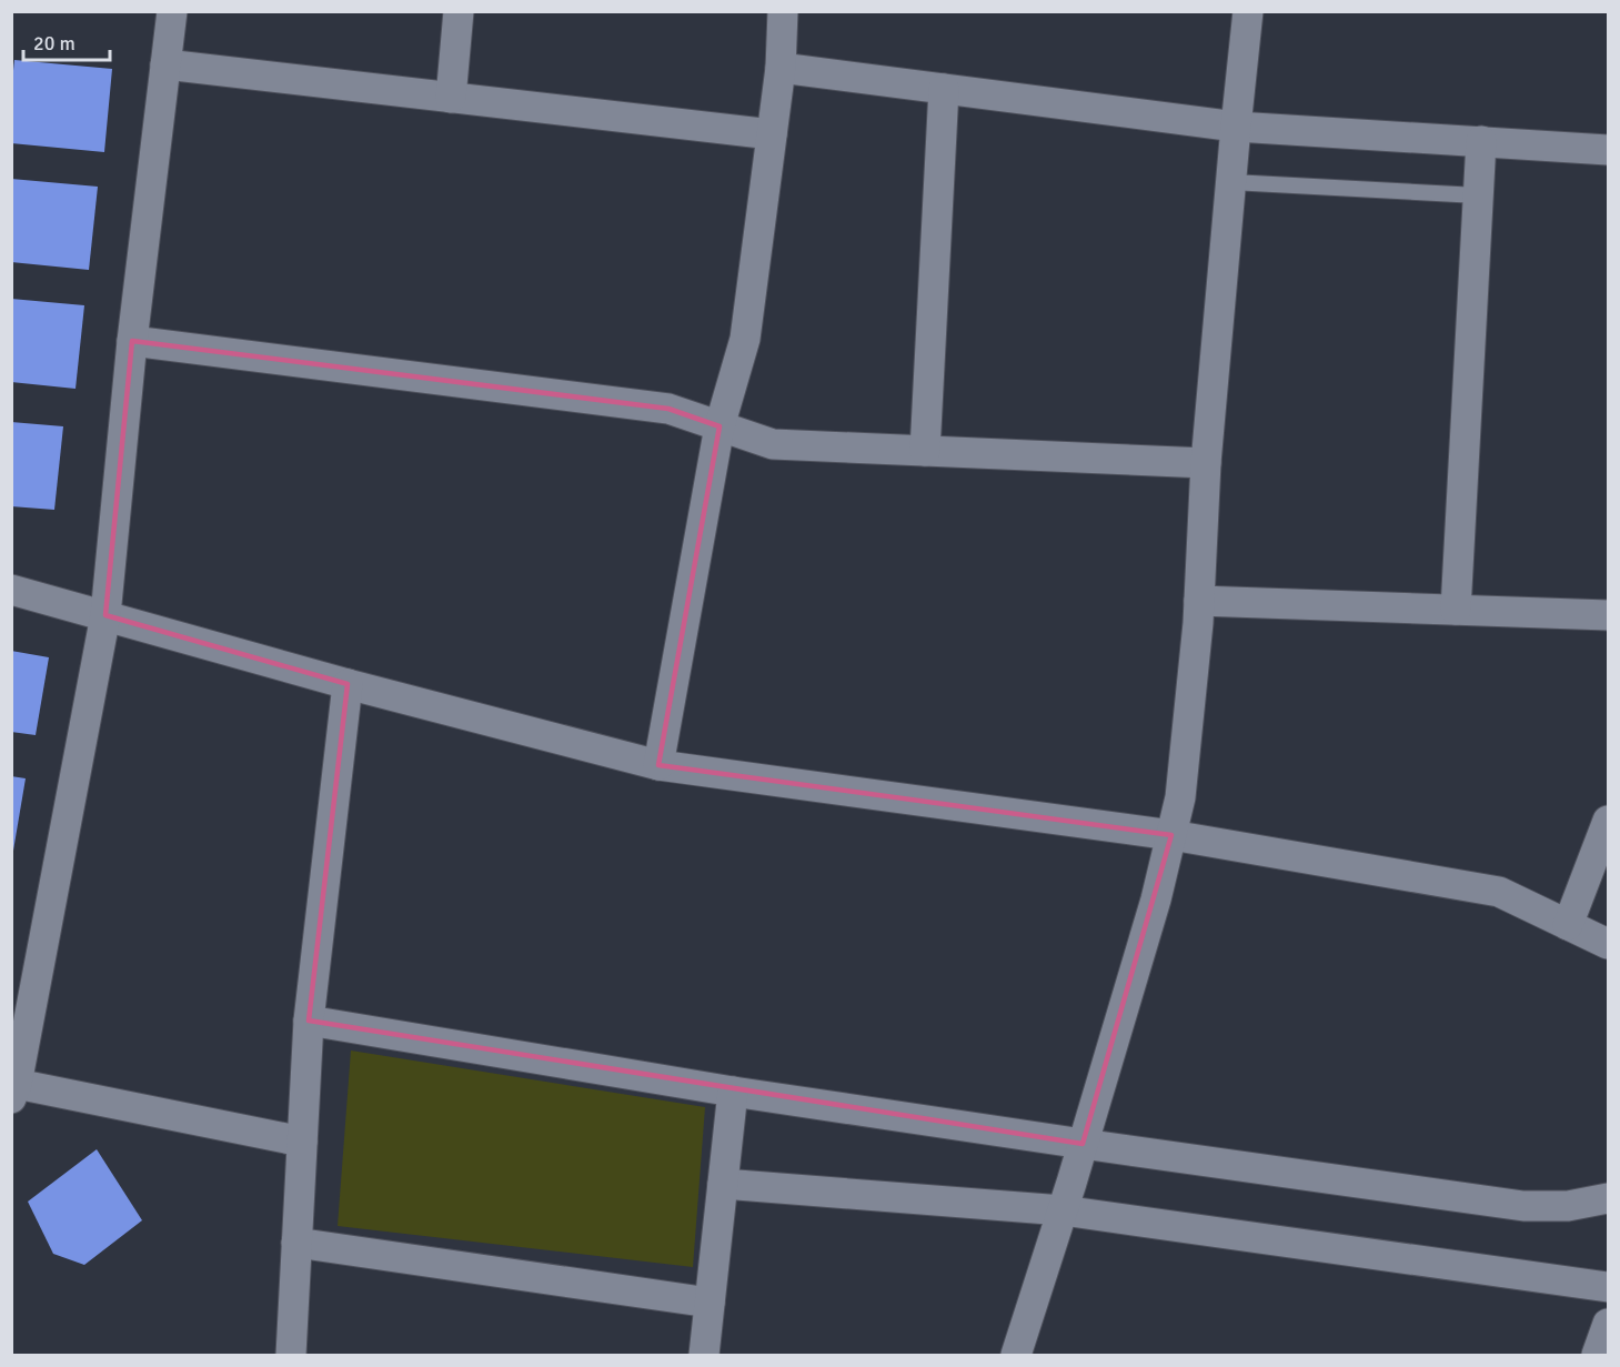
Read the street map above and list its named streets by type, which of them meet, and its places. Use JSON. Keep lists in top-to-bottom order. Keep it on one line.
{"scale_bar":"20 m"}
